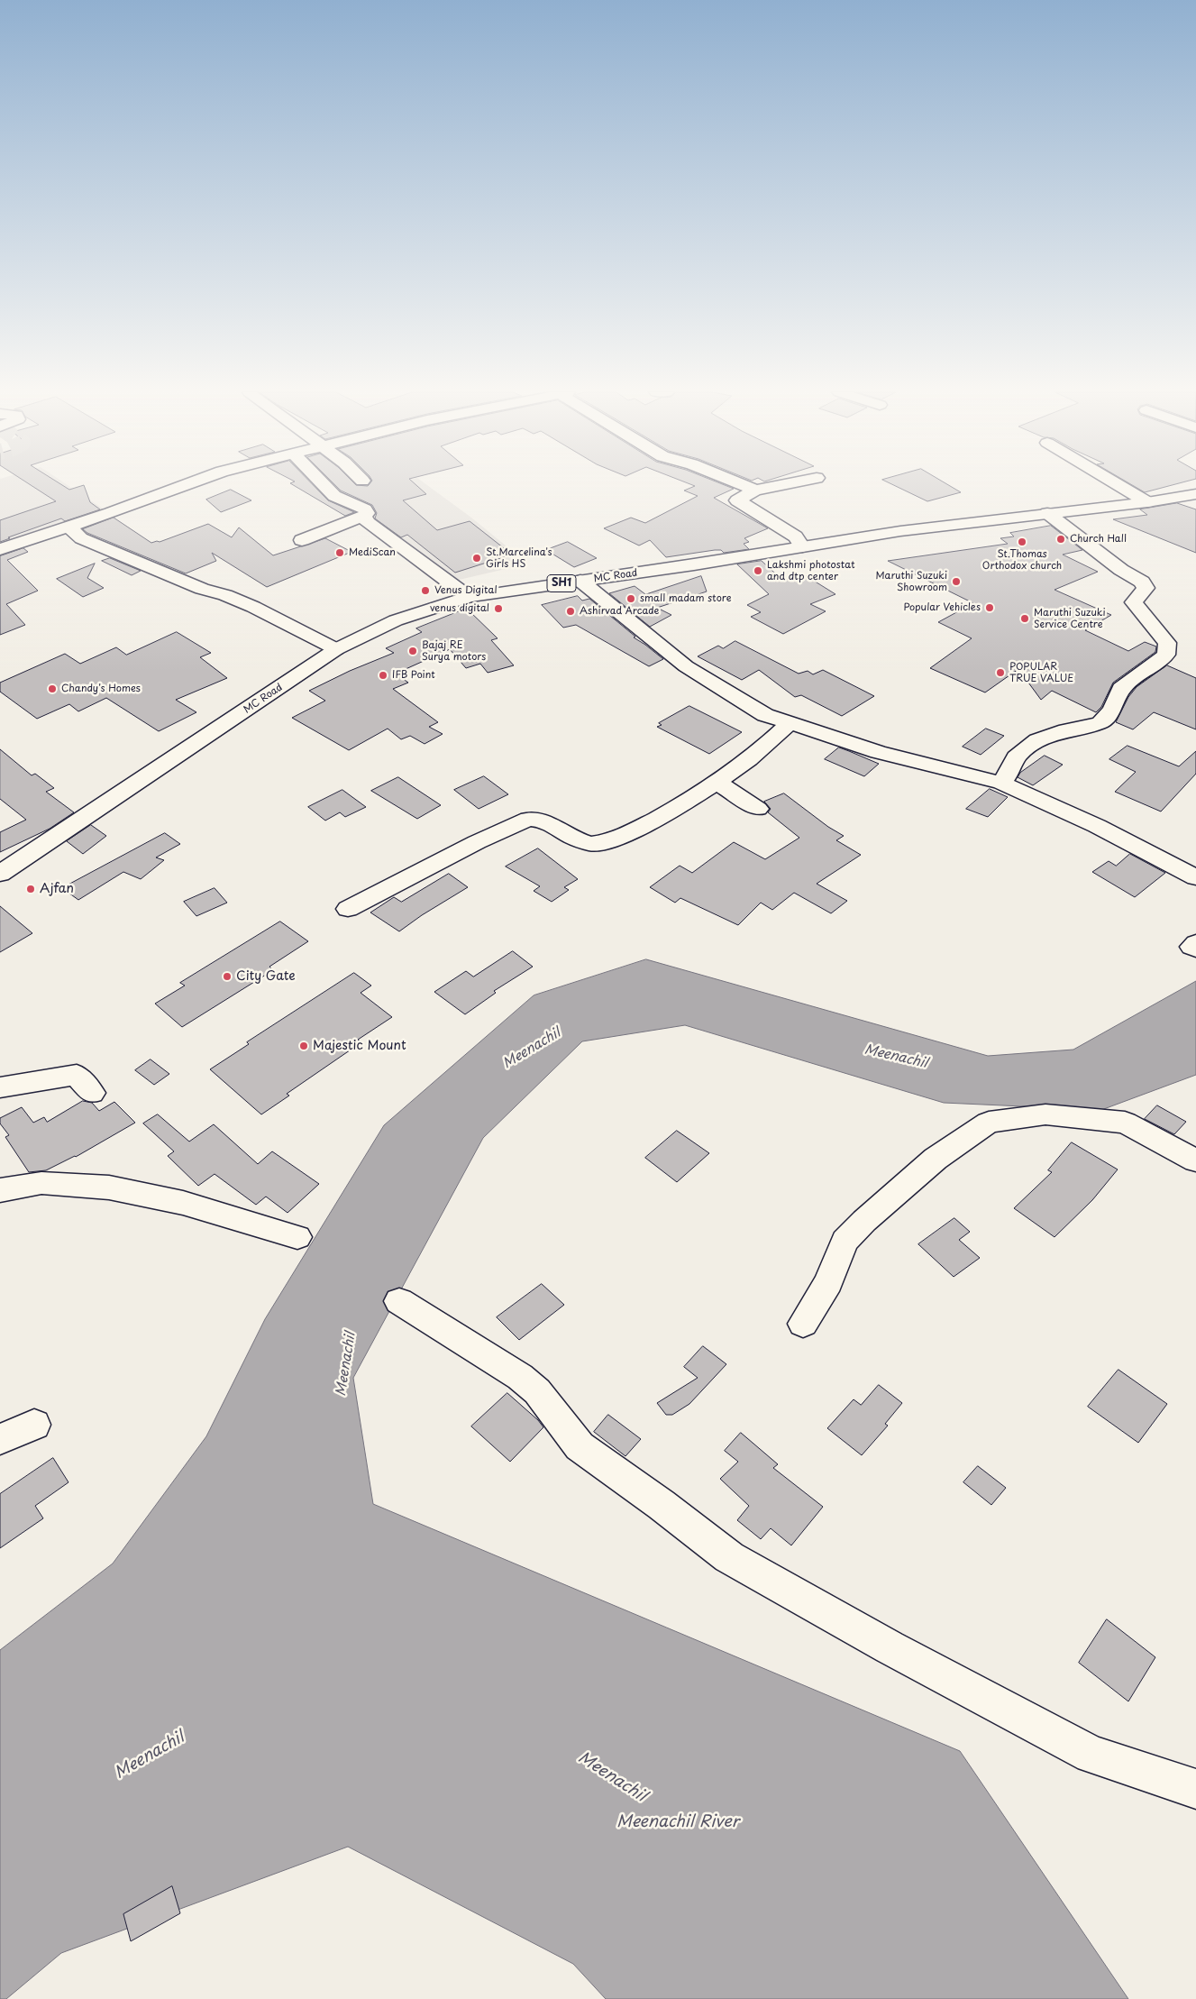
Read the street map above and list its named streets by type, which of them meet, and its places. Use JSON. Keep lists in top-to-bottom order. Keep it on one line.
{"streets":{"street":["MC Road","SH1"]},"water":["Meenachil","Meenachil River"],"places":["Church Hall","St.Thomas Orthodox church","MediScan","St.Marcelina's Girls HS","Lakshmi photostat and dtp center","Maruthi Suzuki Showroom","Venus Digital","small madam store","Popular Vehicles","venus digital","Ashirvad Arcade","Maruthi Suzuki Service Centre","Bajaj RE Surya motors","POPULAR TRUE VALUE","IFB Point","Chandy's Homes","Ajfan","City Gate","Majestic Mount"]}
